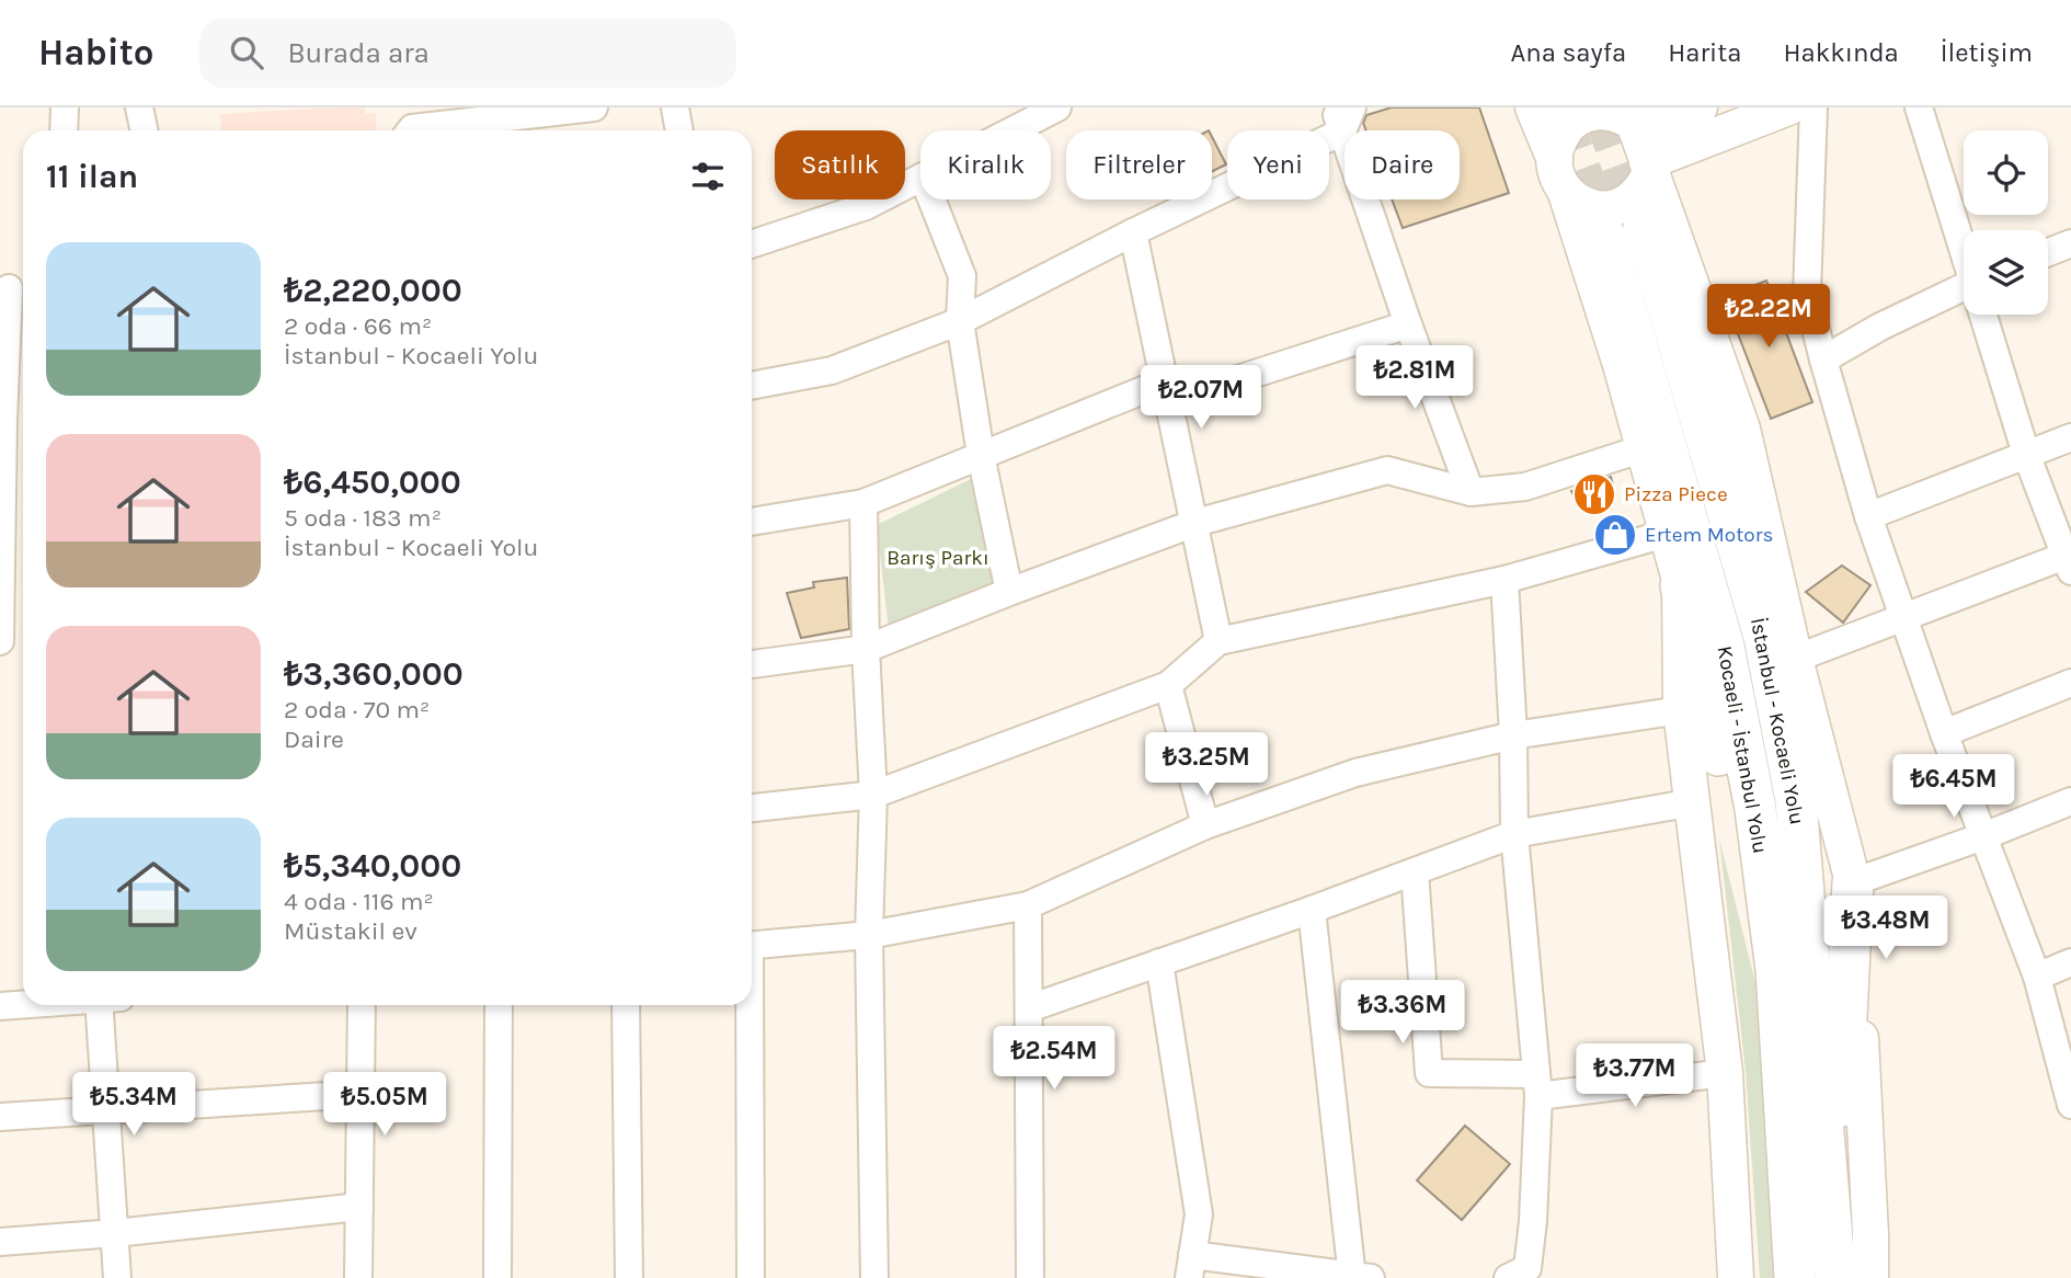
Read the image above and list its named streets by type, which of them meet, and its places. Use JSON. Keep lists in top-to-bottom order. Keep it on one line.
{"streets":{"highway":["İstanbul - Kocaeli Yolu","Kocaeli - İstanbul Yolu"]},"parks":["Barış Parkı"],"places":{"restaurant":["Pizza Piece"],"shop":["Ertem Motors"]},"page":{"header":"Habito","search":"Burada ara","nav":["Ana sayfa","Harita","Hakkında","İletişim"],"chip":["Satılık","Kiralık","Filtreler","Yeni","Daire"],"heading":"11 ilan","list":[{"name":"₺2,220,000","note":"2 oda · 66 m² · İstanbul - Kocaeli Yolu"},{"name":"₺6,450,000","note":"5 oda · 183 m² · İstanbul - Kocaeli Yolu"},{"name":"₺3,360,000","note":"2 oda · 70 m² · Daire"},{"name":"₺5,340,000","note":"4 oda · 116 m² · Müstakil ev"}],"price":["₺2.22M","₺2.81M","₺2.07M","₺3.25M","₺6.45M","₺3.48M","₺3.36M","₺2.54M","₺3.77M","₺5.34M","₺5.05M"]}}
